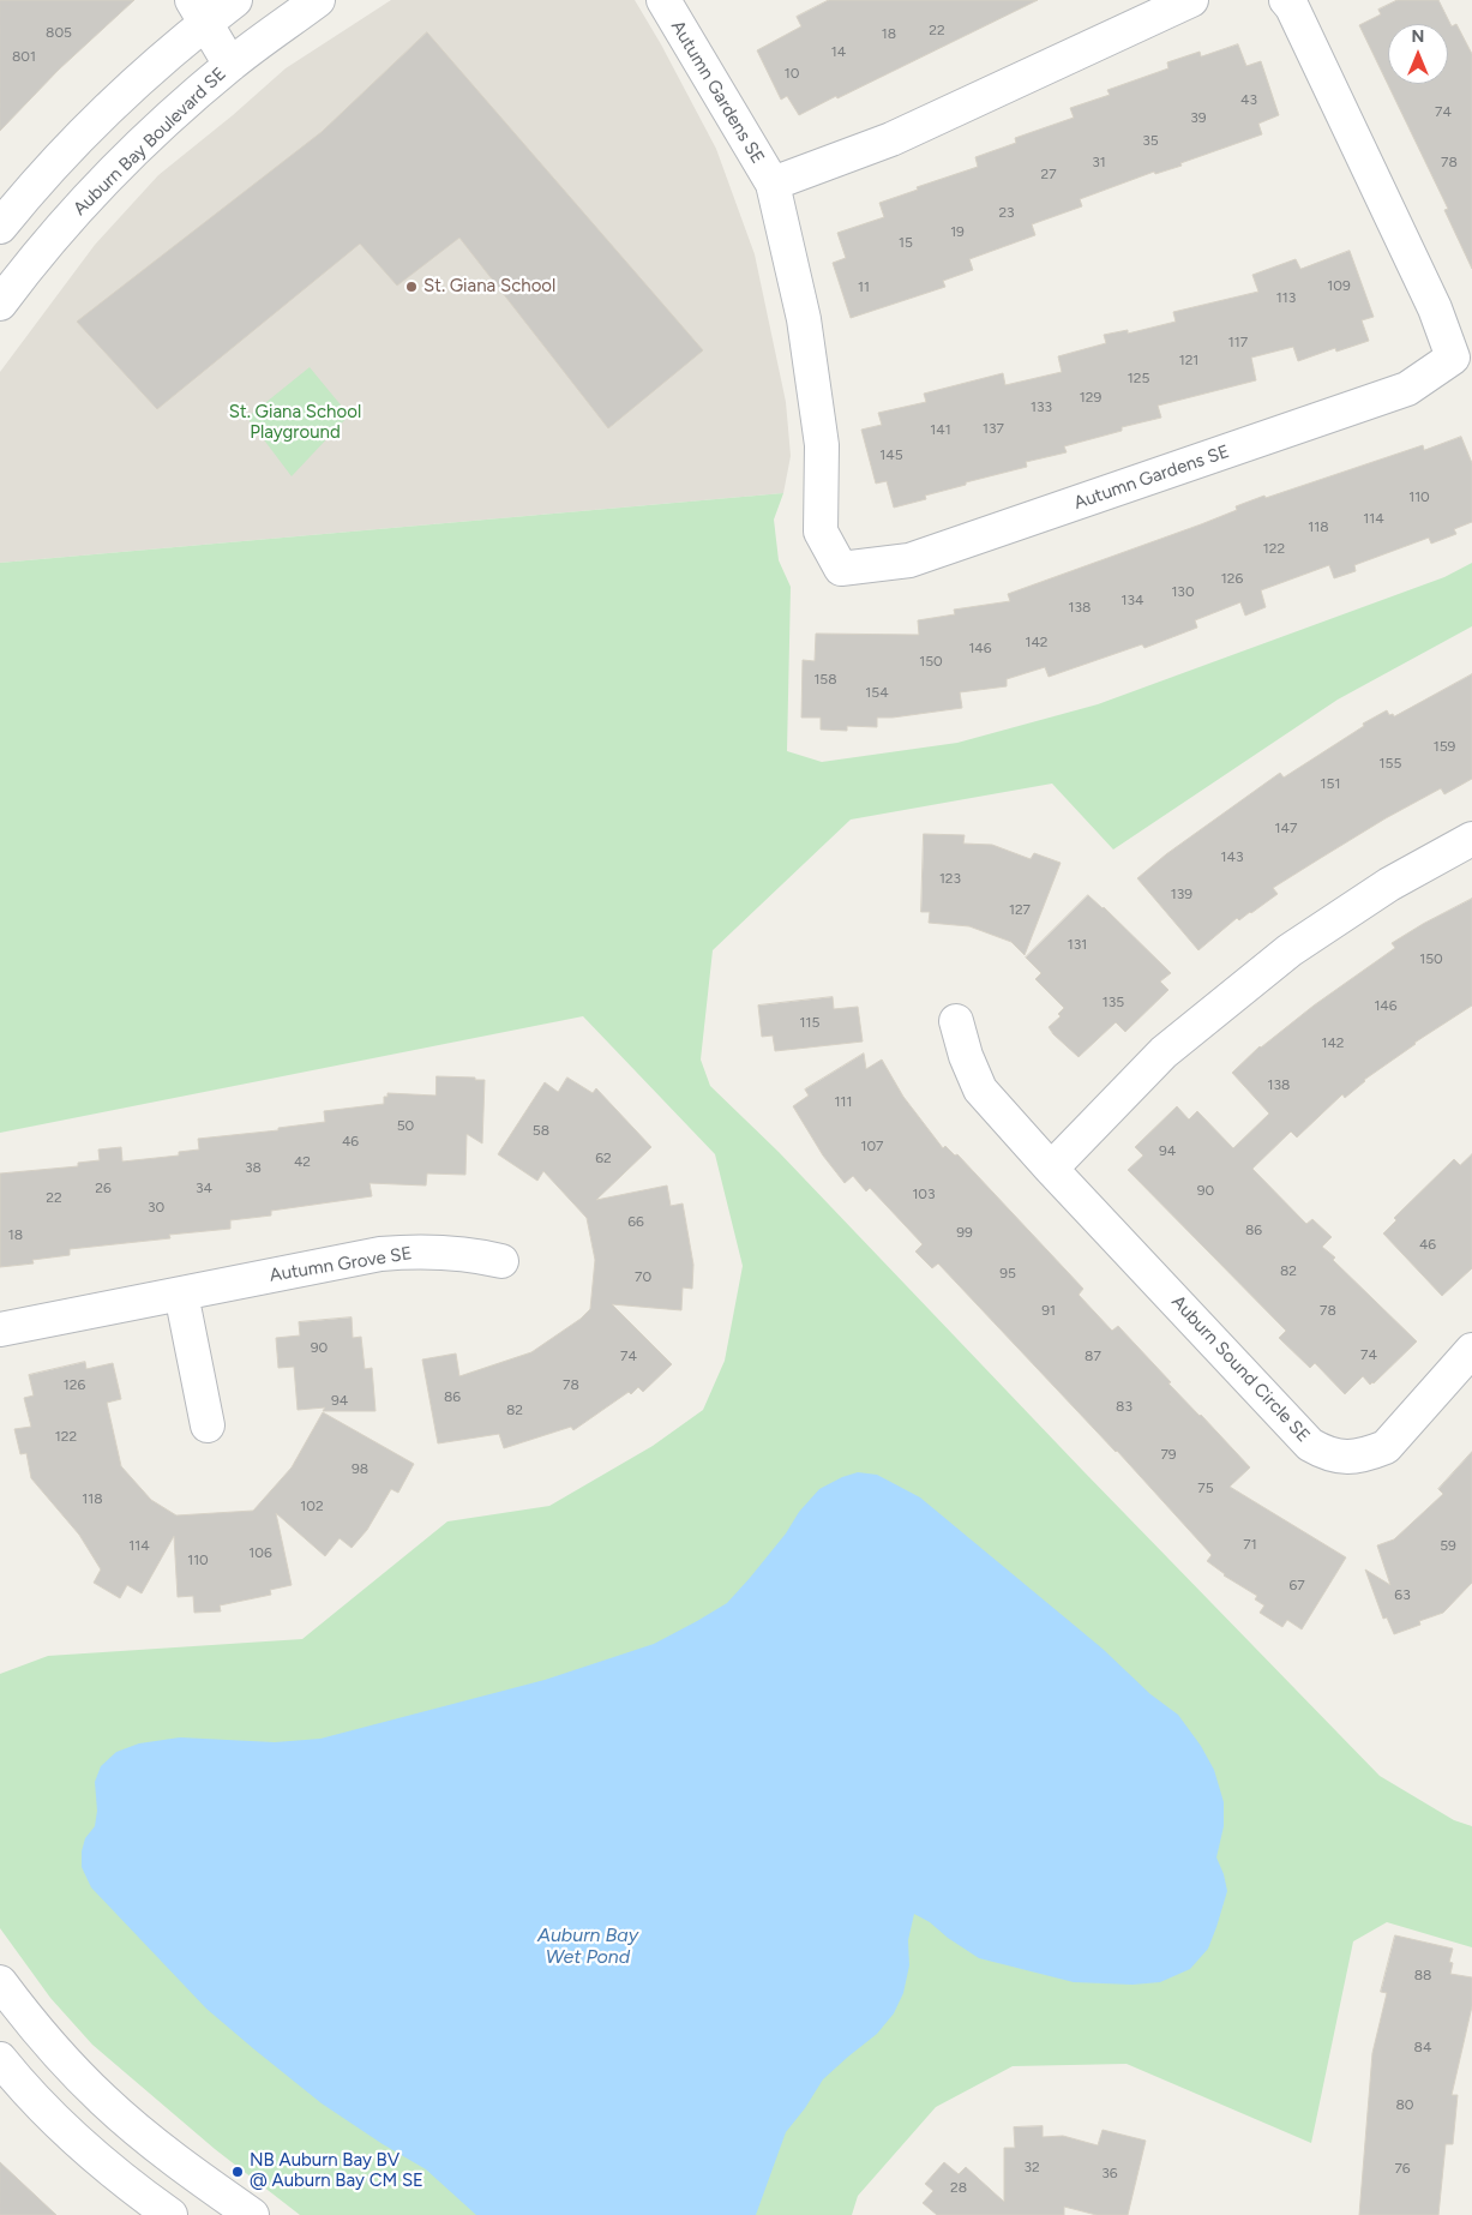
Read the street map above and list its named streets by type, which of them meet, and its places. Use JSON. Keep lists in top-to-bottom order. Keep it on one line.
{"streets":{"street":["Autumn Gardens SE","Auburn Bay Boulevard SE","Autumn Grove SE","Auburn Sound Circle SE"]},"water":["Auburn Bay Wet Pond"],"parks":["St. Giana School Playground"],"places":["St. Giana School","NB Auburn Bay BV @ Auburn Bay CM SE"],"house_numbers":["22","805","18","14","801","10","43","74","39","35","31","78","27","23","19","15","109","11","113","117","121","125","129","133","137","141","145","110","114","118","122","126","130","134","138","142","146","150","158","154","159","155","151","147","143","123","139","127","131","150","135","146","115","142","138","111","50","58","46","107","94","62","42","38","26","34","90","103","22","30","66","86","99","18","46","82","95","70","91","78","90","74","74","87","126","78","86","94","83","82","122","79","98","75","118","102","71","114","59","106","110","67","63","88","84","80","32","76","36","28"],"north":"top"}
